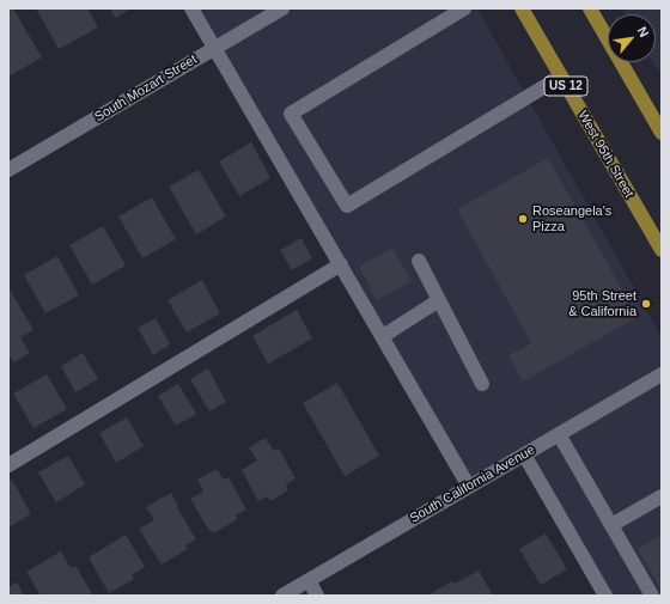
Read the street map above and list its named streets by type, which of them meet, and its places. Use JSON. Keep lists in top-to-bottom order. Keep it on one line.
{"streets":{"main road":["US 12","West 95th Street"],"street":["South Mozart Street","South California Avenue"]},"places":["Roseangela's Pizza","95th Street & California"],"north":"top right"}
